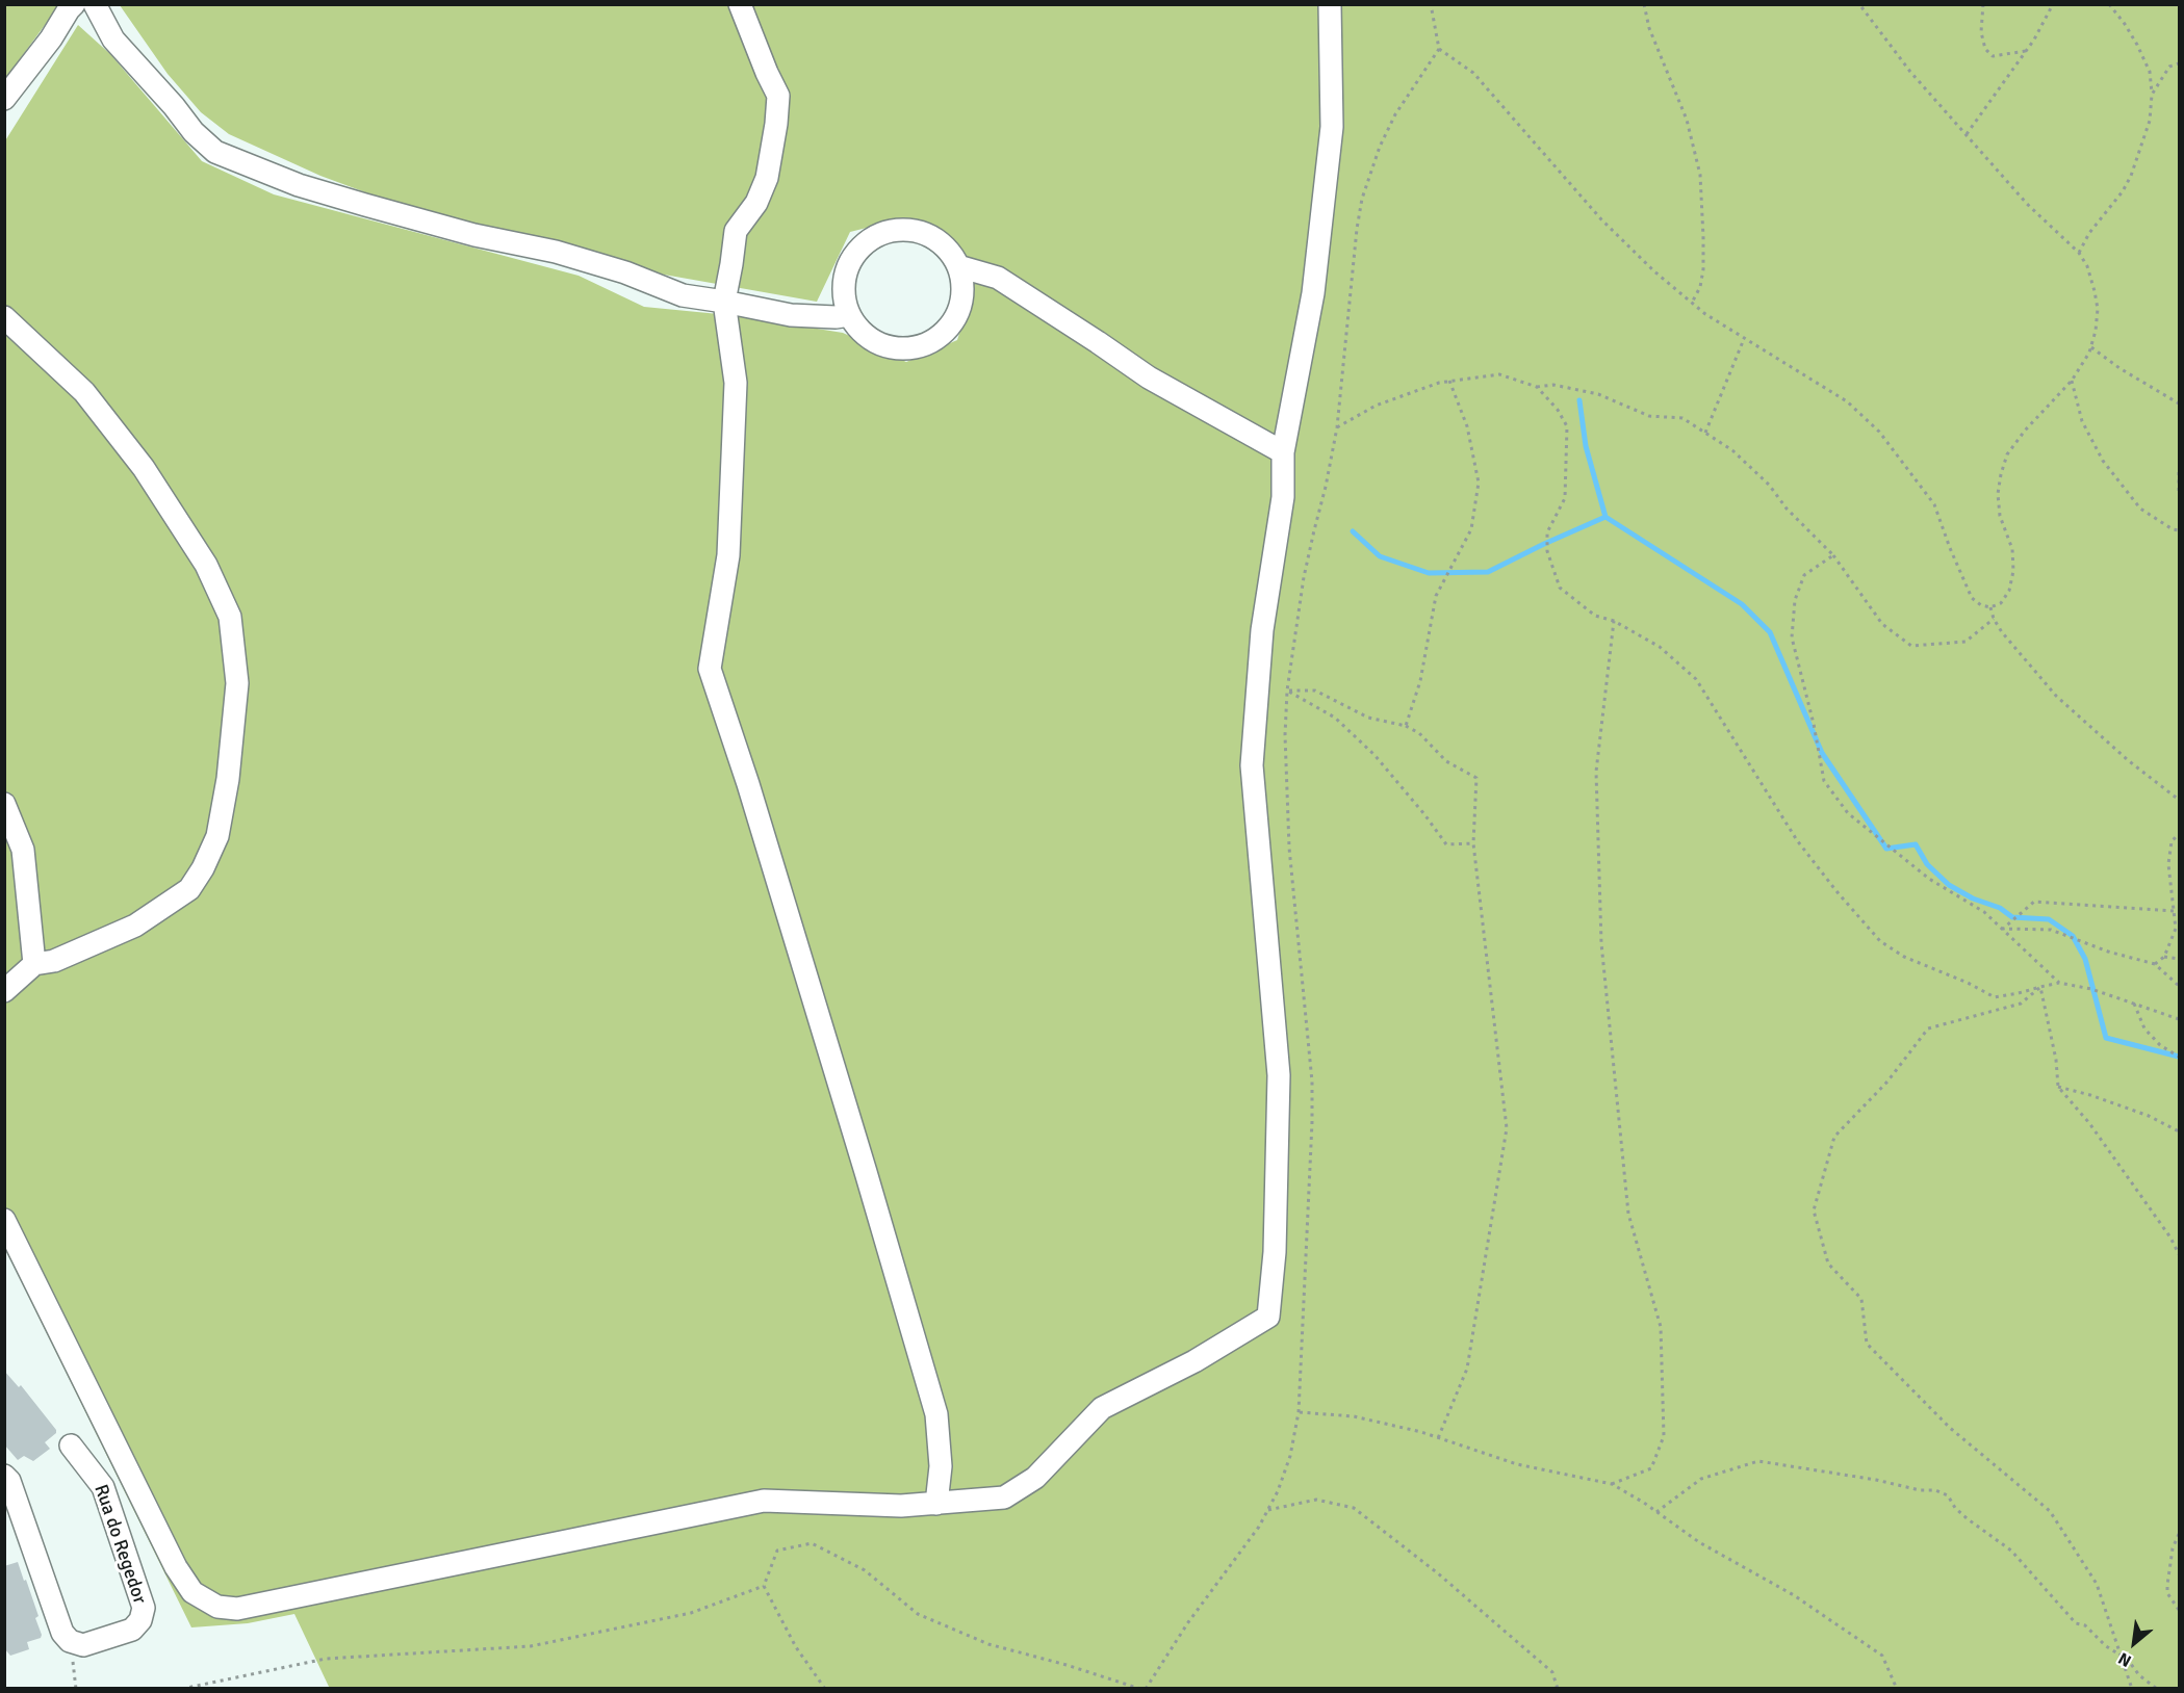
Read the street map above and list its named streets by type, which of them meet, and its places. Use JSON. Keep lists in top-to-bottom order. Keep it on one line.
{"streets":{"street":["Rua do Regedor"]},"north":"bottom left"}
